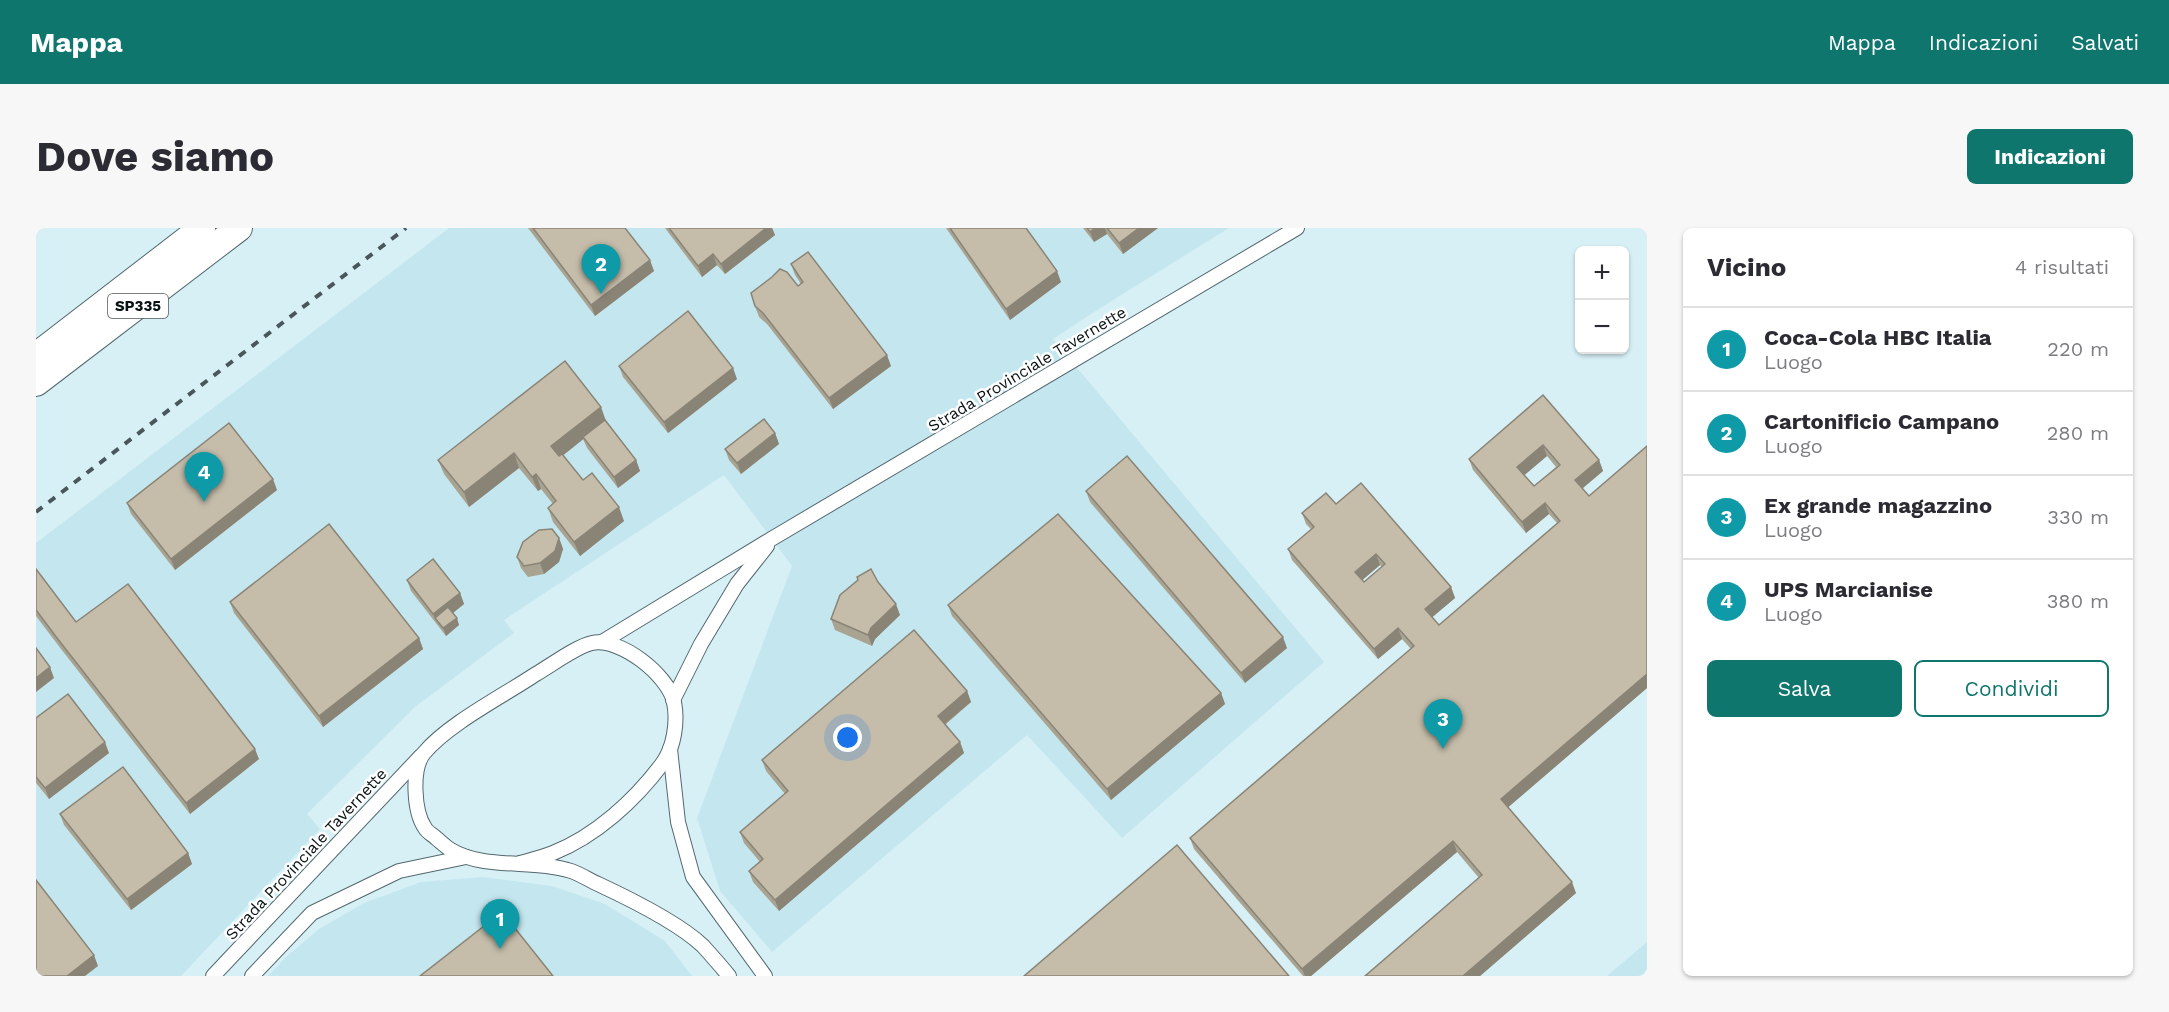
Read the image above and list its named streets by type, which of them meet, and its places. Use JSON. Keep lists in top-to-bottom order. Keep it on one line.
{"streets":{"highway":["SP335"],"street":["Strada Provinciale Tavernette"]},"page":{"header":"Mappa","nav":["Mappa","Indicazioni","Salvati"],"buttons":["Indicazioni",["Salva","Condividi"]],"title":"Dove siamo","heading":["Vicino","4 risultati"],"pins":["2","4","3","1"],"map_buttons":["+","−"],"list":[{"mark":"1","name":"Coca-Cola HBC Italia","note":"Luogo","value":"220 m"},{"mark":"2","name":"Cartonificio Campano","note":"Luogo","value":"280 m"},{"mark":"3","name":"Ex grande magazzino","note":"Luogo","value":"330 m"},{"mark":"4","name":"UPS Marcianise","note":"Luogo","value":"380 m"}]}}
